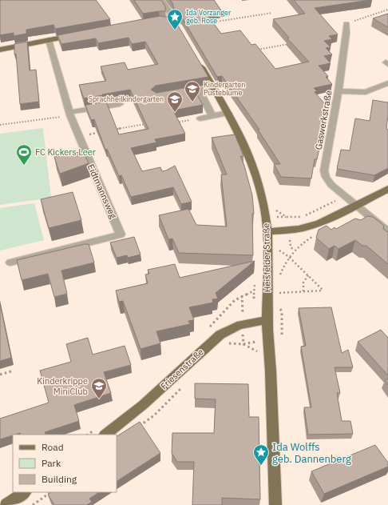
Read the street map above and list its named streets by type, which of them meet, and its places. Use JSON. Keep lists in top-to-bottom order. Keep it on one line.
{"streets":{"main road":["Heisfelder Straße","Friesenstraße"],"street":["Gaswerkstraße","Eidtmannsweg"]},"crossings":[["Heisfelder Straße","Friesenstraße"]],"places":{"place":["Ida Vorzanger geb. Rose","Ida Wolffs geb. Dannenberg"],"school or university":["Kindergarten Pusteblume","Sprachheilkindergarten","Kinderkrippe MiniClub"],"sports":["FC Kickers Leer"]},"legend":["Road","Park","Building"]}
